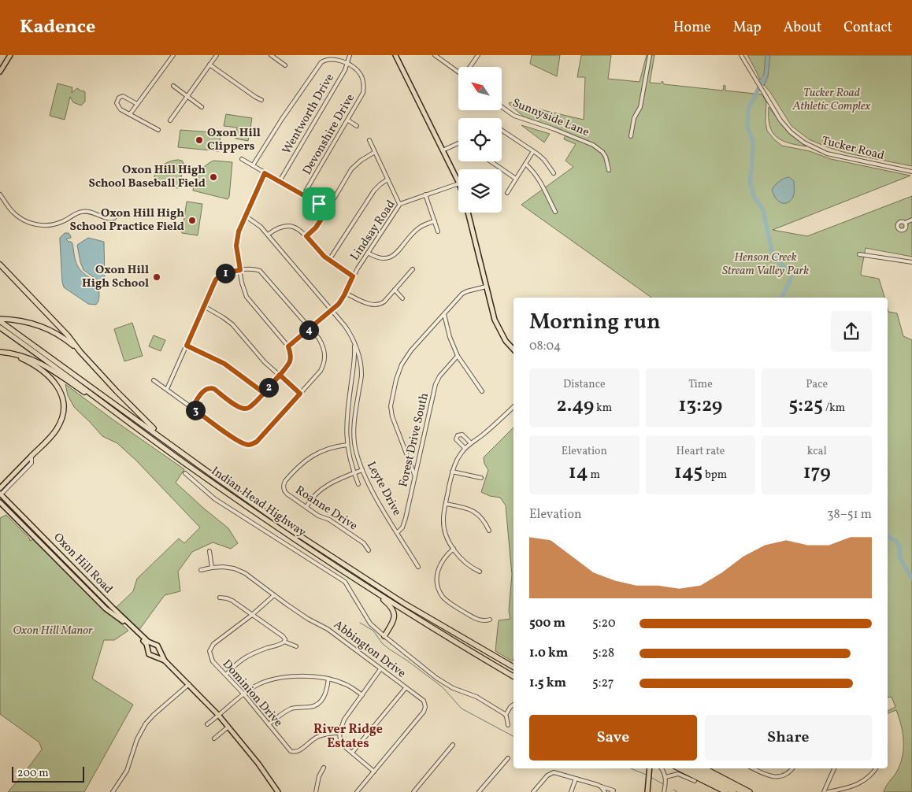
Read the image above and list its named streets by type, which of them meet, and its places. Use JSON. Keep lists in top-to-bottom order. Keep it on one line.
{"streets":{"highway":["Indian Head Highway"],"main road":["Oxon Hill Road"],"street":["Wentworth Drive","Sunnyside Lane","Devonshire Drive","Tucker Road","Lindsay Road","Forest Drive South","Leyte Drive","Roanne Drive","Abbington Drive","Dominion Drive"]},"crossings":[["Wentworth Drive","Devonshire Drive"],["Lindsay Road","Leyte Drive"],["Forest Drive South","Leyte Drive"],["Leyte Drive","Roanne Drive"],["Abbington Drive","Dominion Drive"]],"districts":["River Ridge Estates"],"parks":["Tucker Road Athletic Complex","Henson Creek Stream Valley Park","Oxon Hill Manor"],"places":["Oxon Hill Clippers","Oxon Hill High School Baseball Field","Oxon Hill High School Practice Field","Oxon Hill High School"],"scale_bar":"200 m","north":"top left","page":{"header":"Kadence","nav":["Home","Map","About","Contact"],"pins":["1","4","2","3"],"heading":["Morning run","08:04"],"stats":[["Distance","2.49 km"],["Time","13:29"],["Pace","5:25 /km"],["Elevation","14 m"],["Heart rate","145 bpm"],["kcal","179"]],"chart":["Elevation","38–51 m"],"list":[{"name":"500 m","note":"5:20"},{"name":"1.0 km","note":"5:28"},{"name":"1.5 km","note":"5:27"}],"buttons":["Save","Share"],"scale":"200 m"}}
